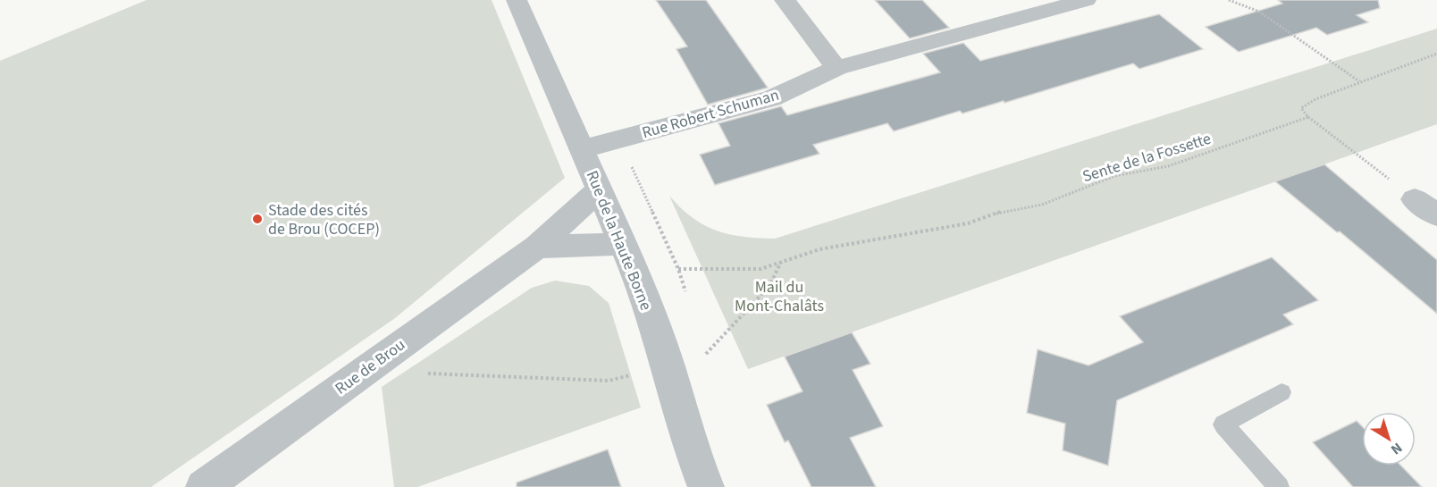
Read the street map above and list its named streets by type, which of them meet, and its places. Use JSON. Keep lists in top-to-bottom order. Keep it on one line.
{"streets":{"street":["Rue Robert Schuman","Rue de la Haute Borne","Rue de Brou"],"path":["Sente de la Fossette"]},"crossings":[["Rue Robert Schuman","Rue de la Haute Borne"],["Rue de la Haute Borne","Rue de Brou"]],"parks":["Mail du Mont-Chalâts"],"places":["Stade des cités de Brou (COCEP)"],"north":"bottom right"}
